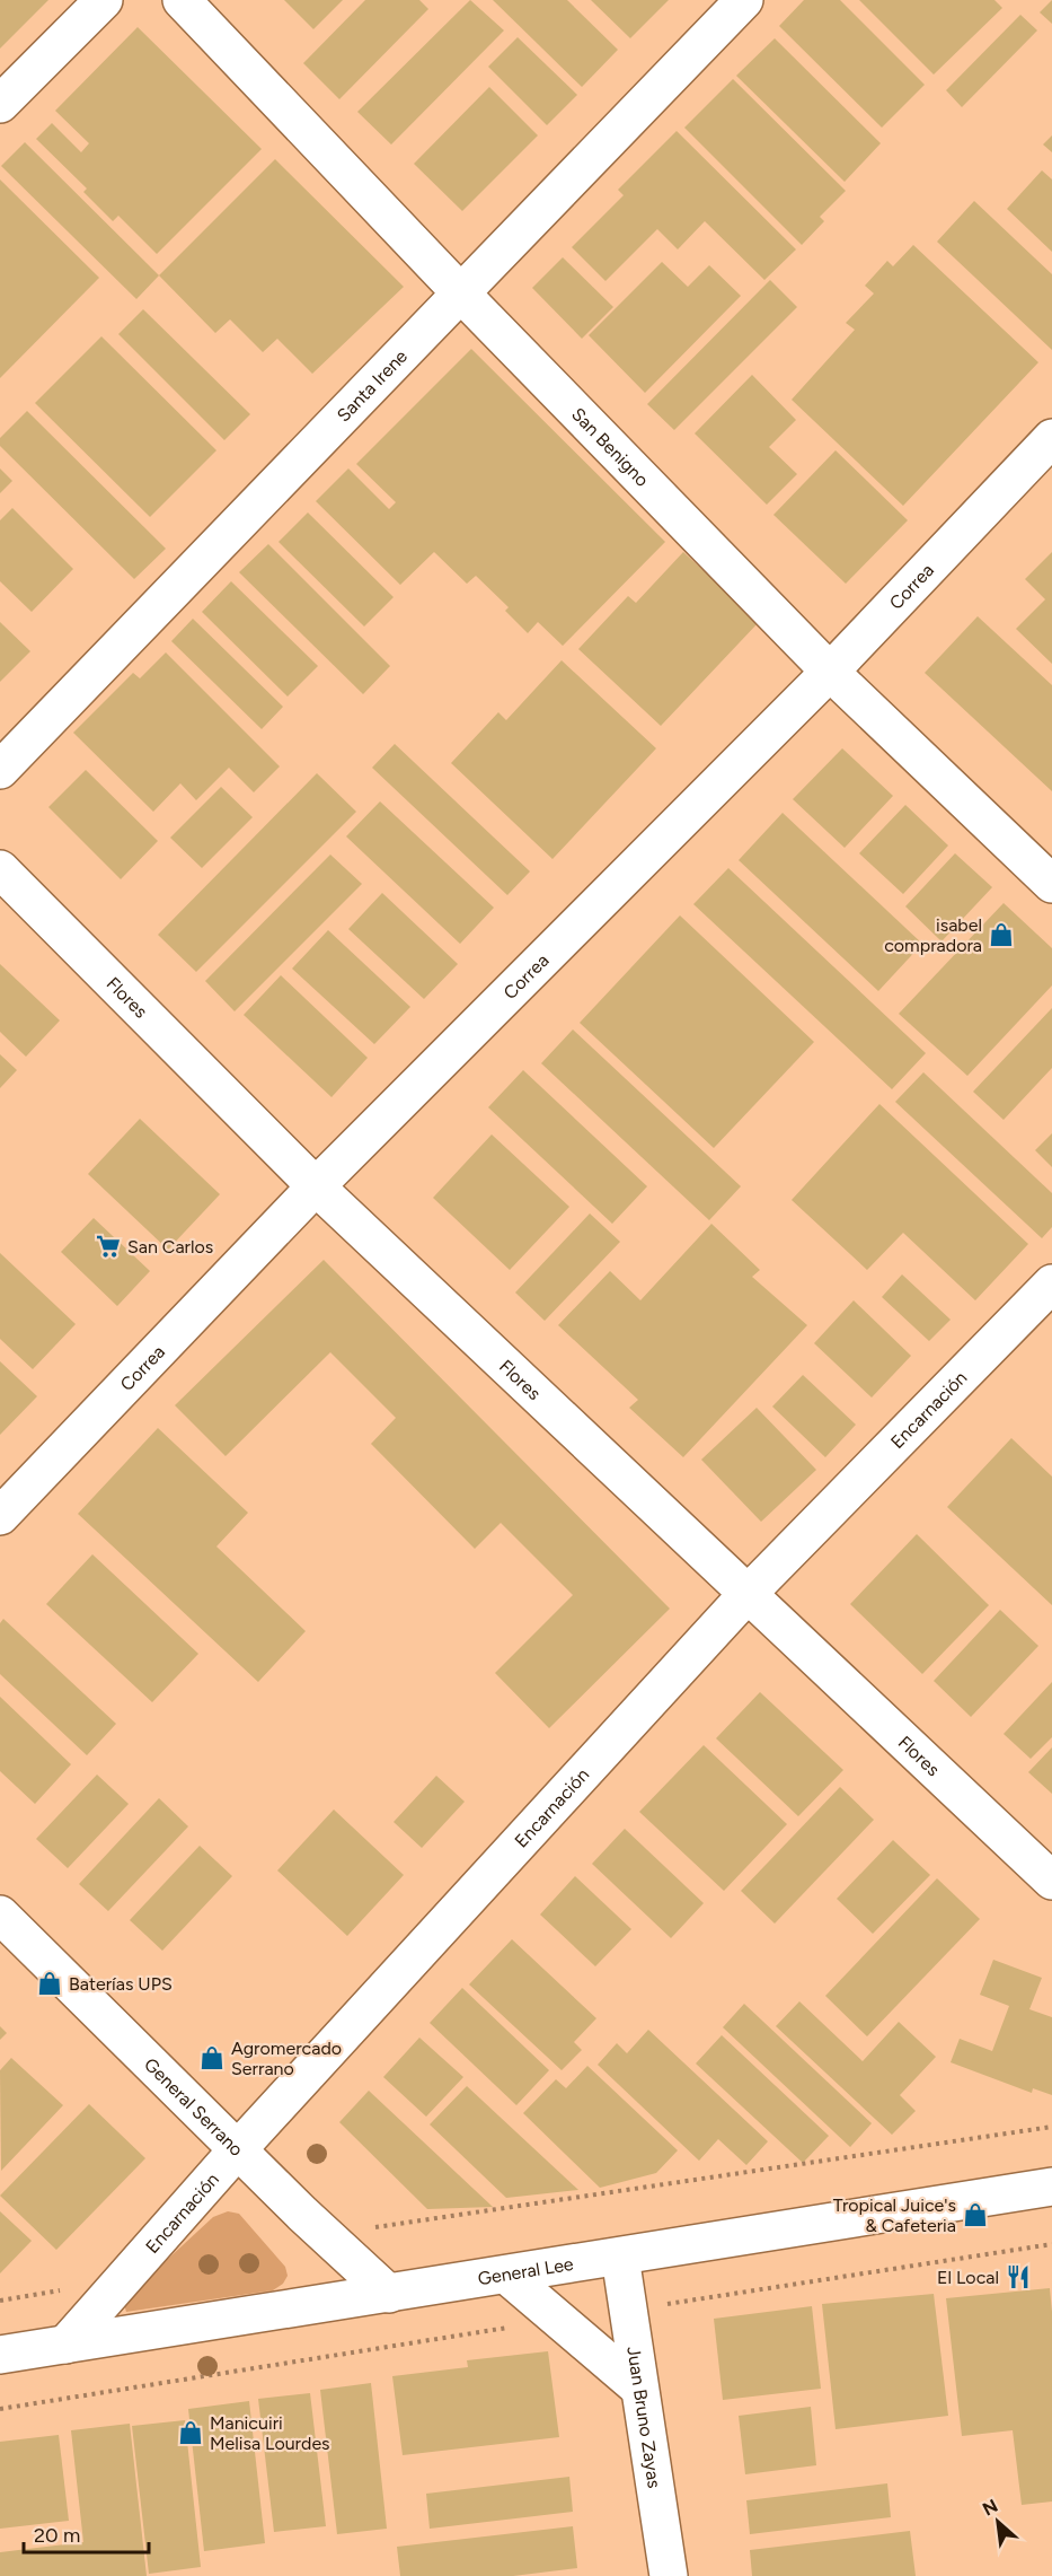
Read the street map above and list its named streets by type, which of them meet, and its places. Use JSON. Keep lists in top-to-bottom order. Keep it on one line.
{"streets":{"street":["Santa Irene","San Benigno","Correa","Flores","Encarnación","General Serrano","General Lee","Juan Bruno Zayas"]},"crossings":[["Santa Irene","San Benigno"],["San Benigno","Correa"],["Correa","Flores"],["Flores","Encarnación"],["Encarnación","General Serrano"],["Encarnación","General Lee"],["General Serrano","General Lee"],["General Lee","Juan Bruno Zayas"]],"places":{"shop":["isabel compradora","Baterías UPS","Agromercado Serrano","Tropical Juice's & Cafeteria","Manicuiri Melisa Lourdes"],"supermarket":["San Carlos"],"restaurant":["El Local"]},"scale_bar":"20 m","north":"top left"}
